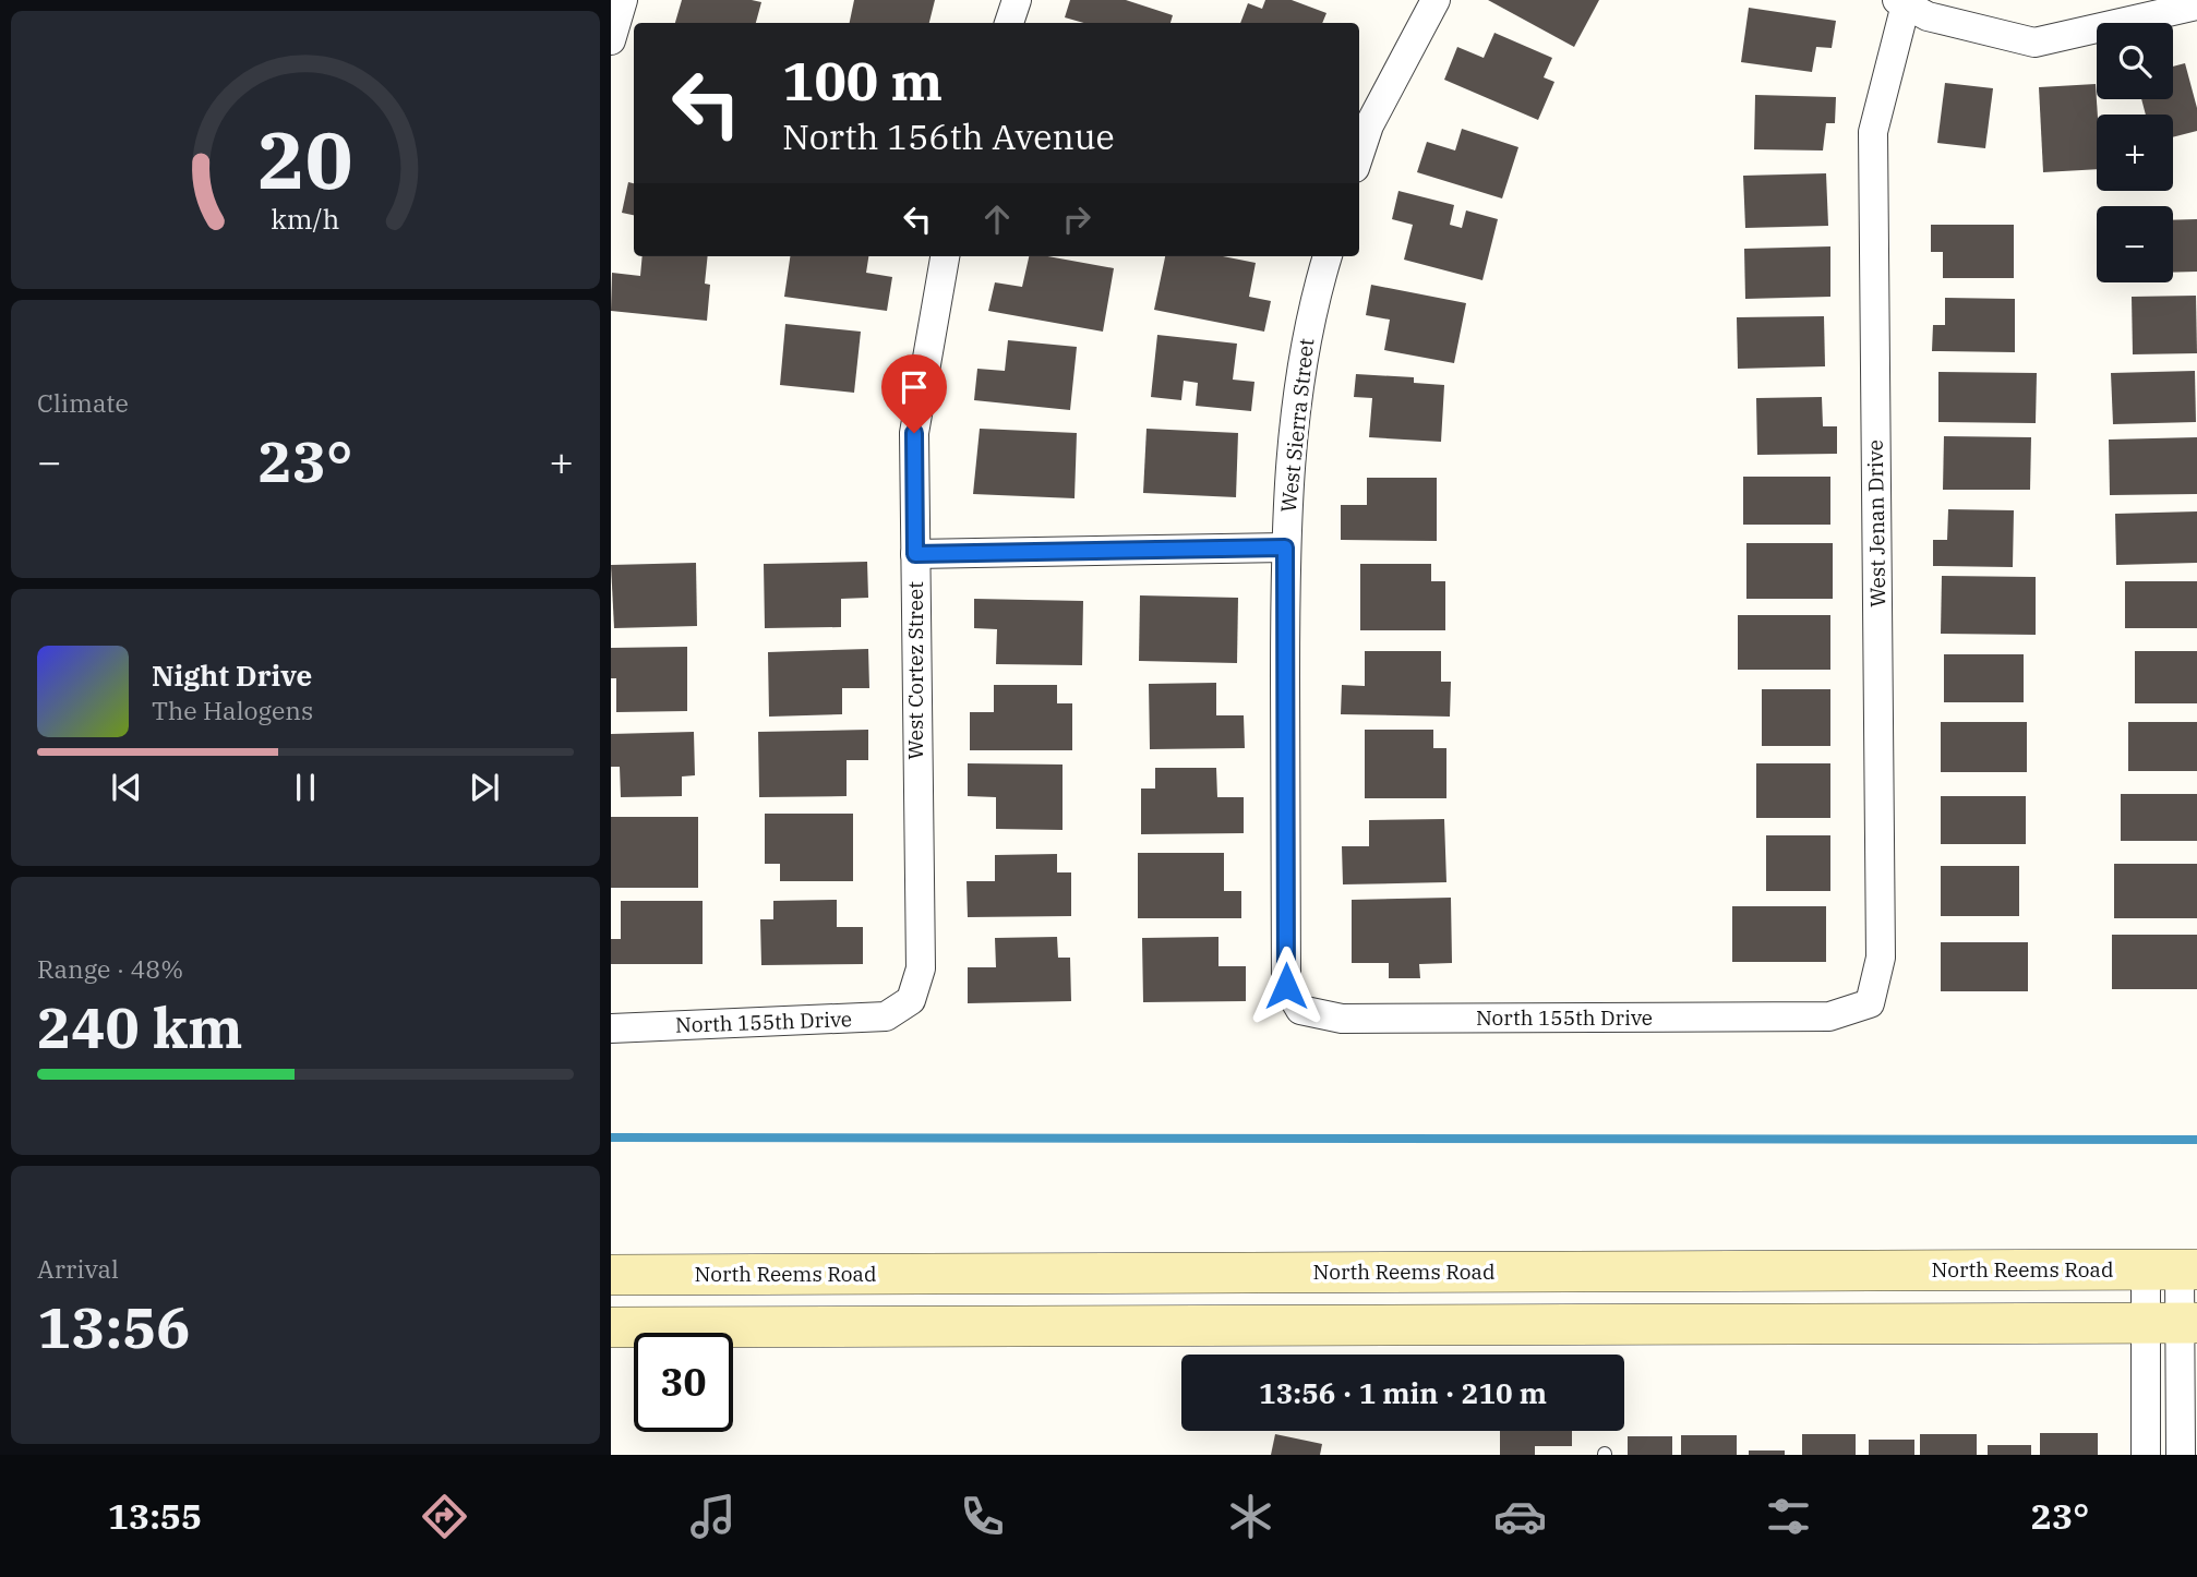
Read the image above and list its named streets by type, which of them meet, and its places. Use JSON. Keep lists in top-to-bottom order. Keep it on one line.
{"streets":{"main road":["North Reems Road"],"street":["West Sierra Street","West Jenan Drive","West Cortez Street","North 155th Drive"]},"crossings":[["West Sierra Street","North 155th Drive"],["West Jenan Drive","North 155th Drive"],["West Cortez Street","North 155th Drive"]],"page":{"map_buttons":["+","−"],"turn":["100 m","North 156th Avenue"],"tile":["Climate",["Range · 48%","240 km"],["Arrival","13:56"]],"heat":["−","23°","+"],"song":["Night Drive","The Halogens"],"limit":"30","trip":"13:56 · 1 min · 210 m","tabs":["13:55","23°"],"gauge":["20","km/h"]}}
